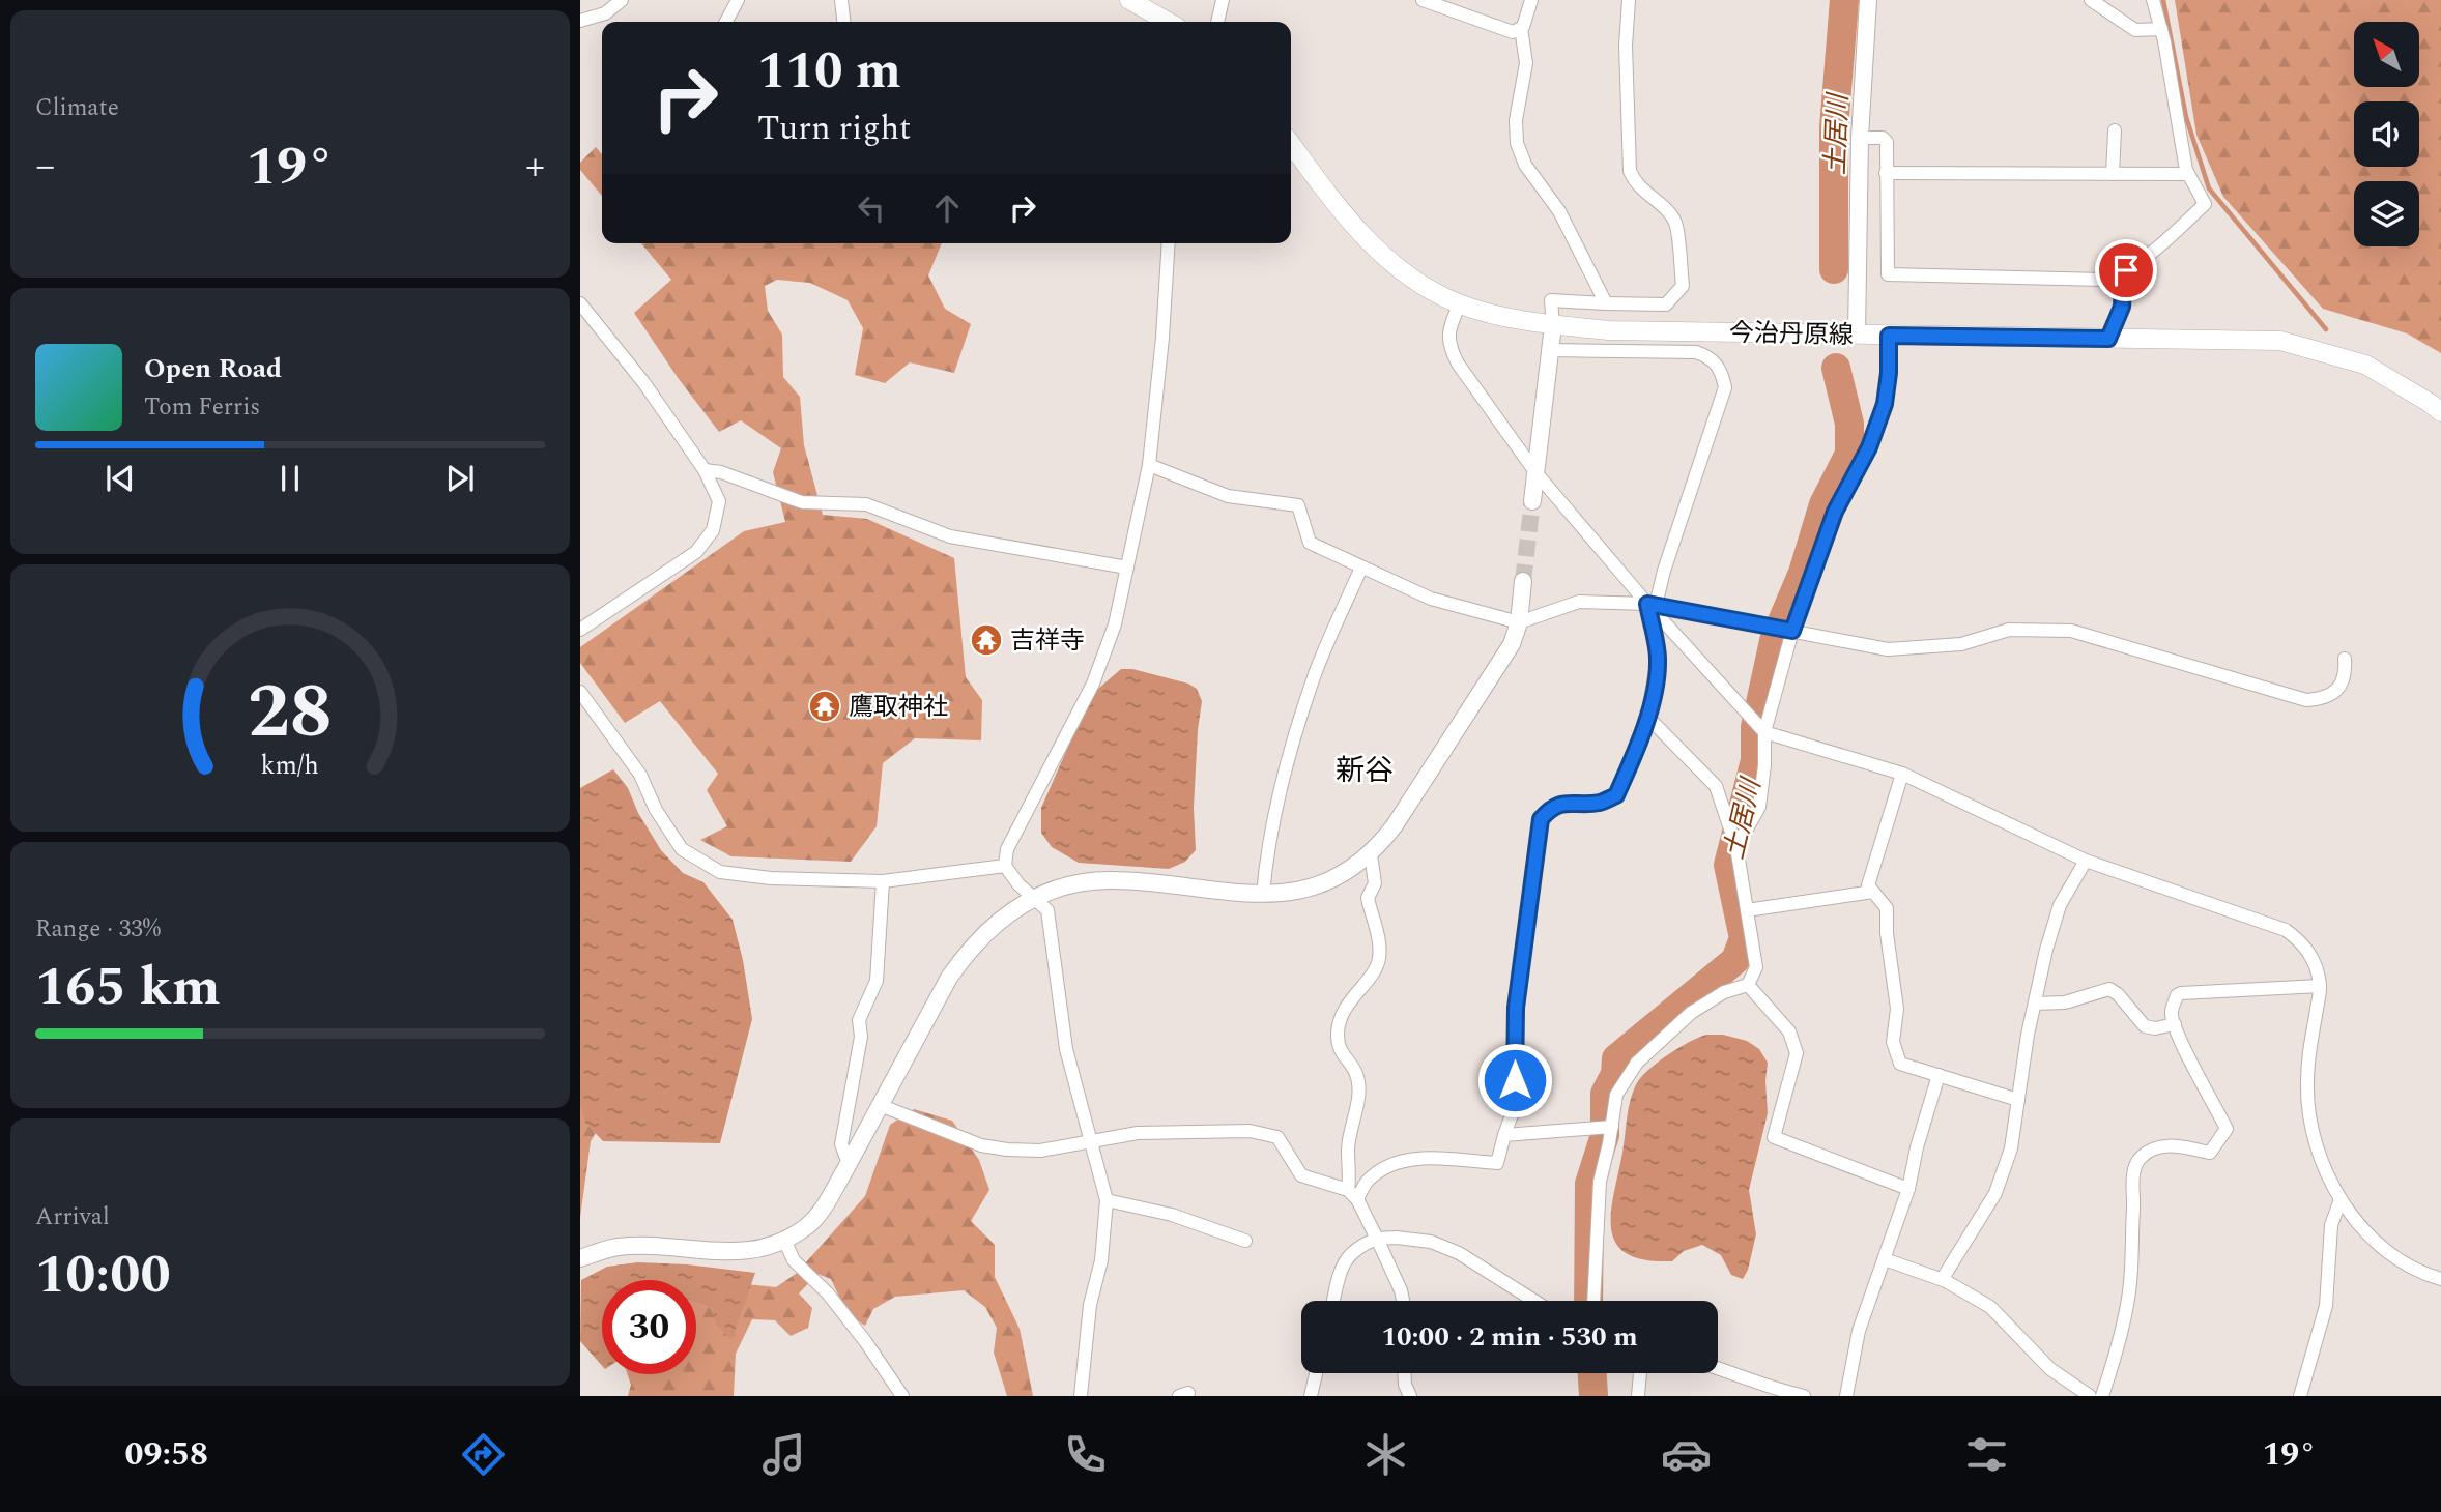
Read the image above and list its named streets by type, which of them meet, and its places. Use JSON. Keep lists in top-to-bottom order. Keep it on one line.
{"streets":{"main road":["今治丹原線"]},"districts":["新谷"],"water":["土居川"],"places":{"temple":["吉祥寺","鷹取神社"]},"north":"top left","page":{"tile":["Climate",["Range · 33%","165 km"],["Arrival","10:00"]],"turn":["110 m","Turn right"],"heat":["−","19°","+"],"song":["Open Road","Tom Ferris"],"limit":"30","trip":"10:00 · 2 min · 530 m","tabs":["09:58","19°"],"gauge":["28","km/h"]}}
